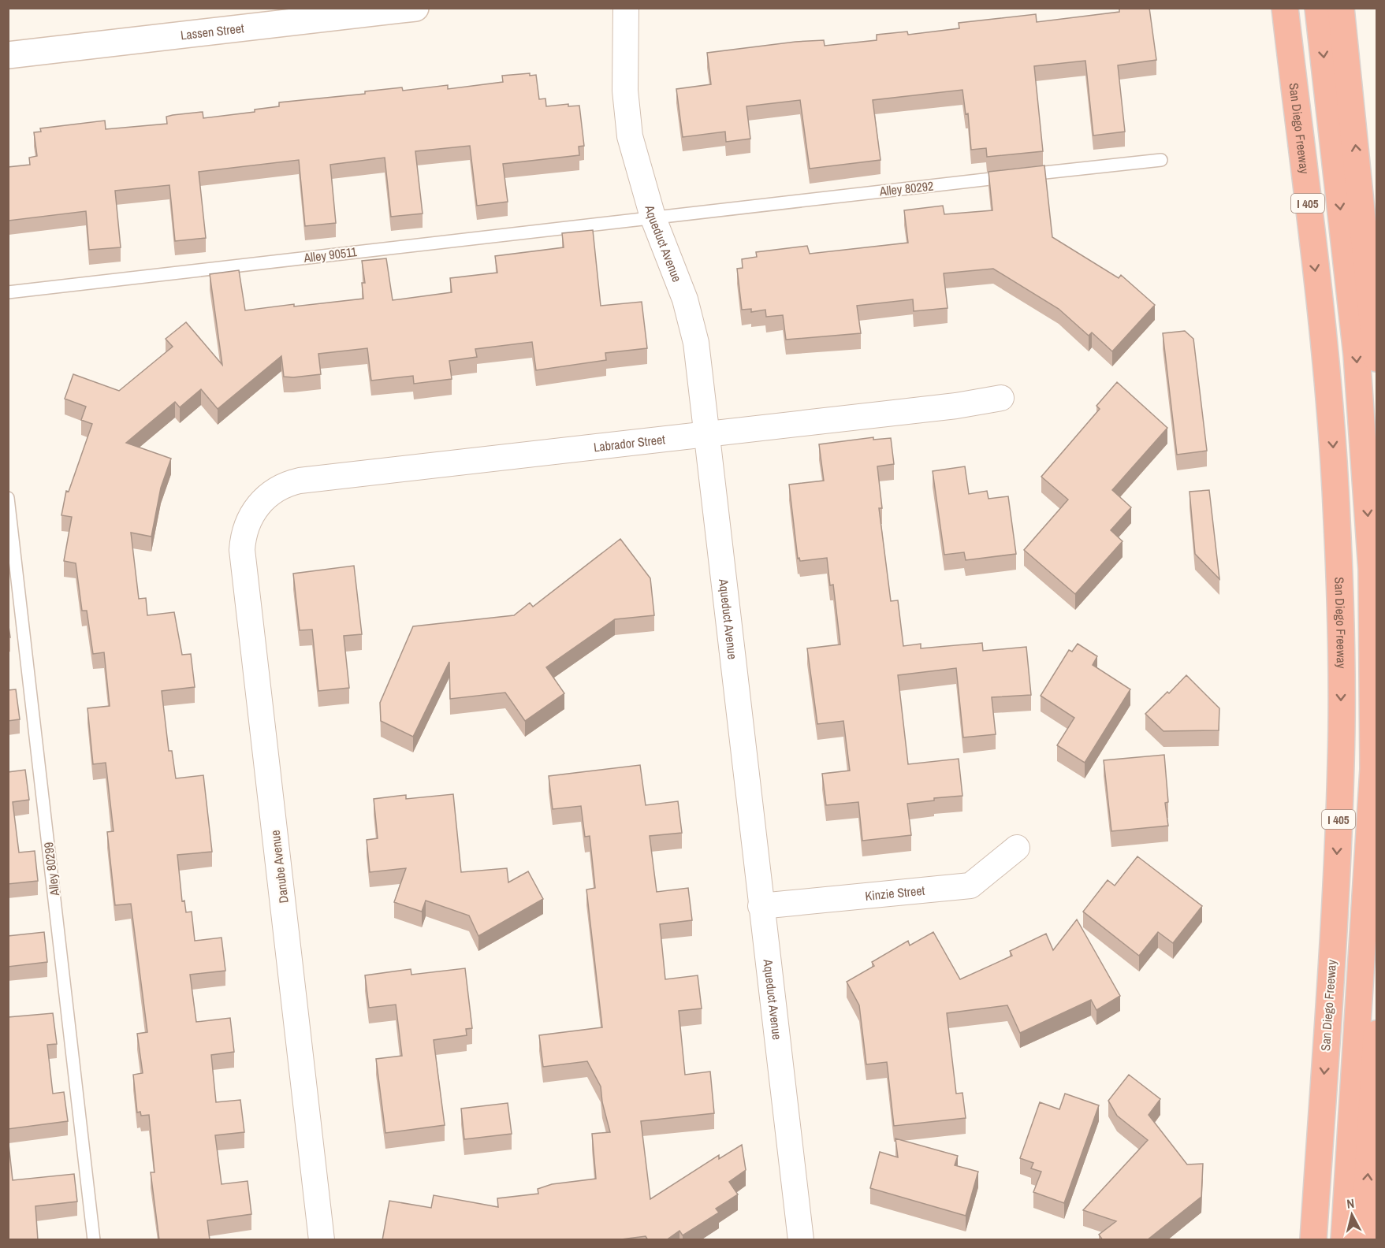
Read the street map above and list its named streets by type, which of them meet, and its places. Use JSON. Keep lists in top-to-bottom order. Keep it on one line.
{"streets":{"highway":["San Diego Freeway","I 405"],"main road":["Lassen Street"],"street":["Aqueduct Avenue","Labrador Street","Danube Avenue","Kinzie Street"],"lane":["Alley 80292","Alley 90511","Alley 80299"]},"crossings":[["Alley 80292","Aqueduct Avenue"],["Alley 80292","Alley 90511"],["Aqueduct Avenue","Alley 90511"],["Aqueduct Avenue","Labrador Street"],["Aqueduct Avenue","Kinzie Street"],["Labrador Street","Danube Avenue"]],"north":"top"}
